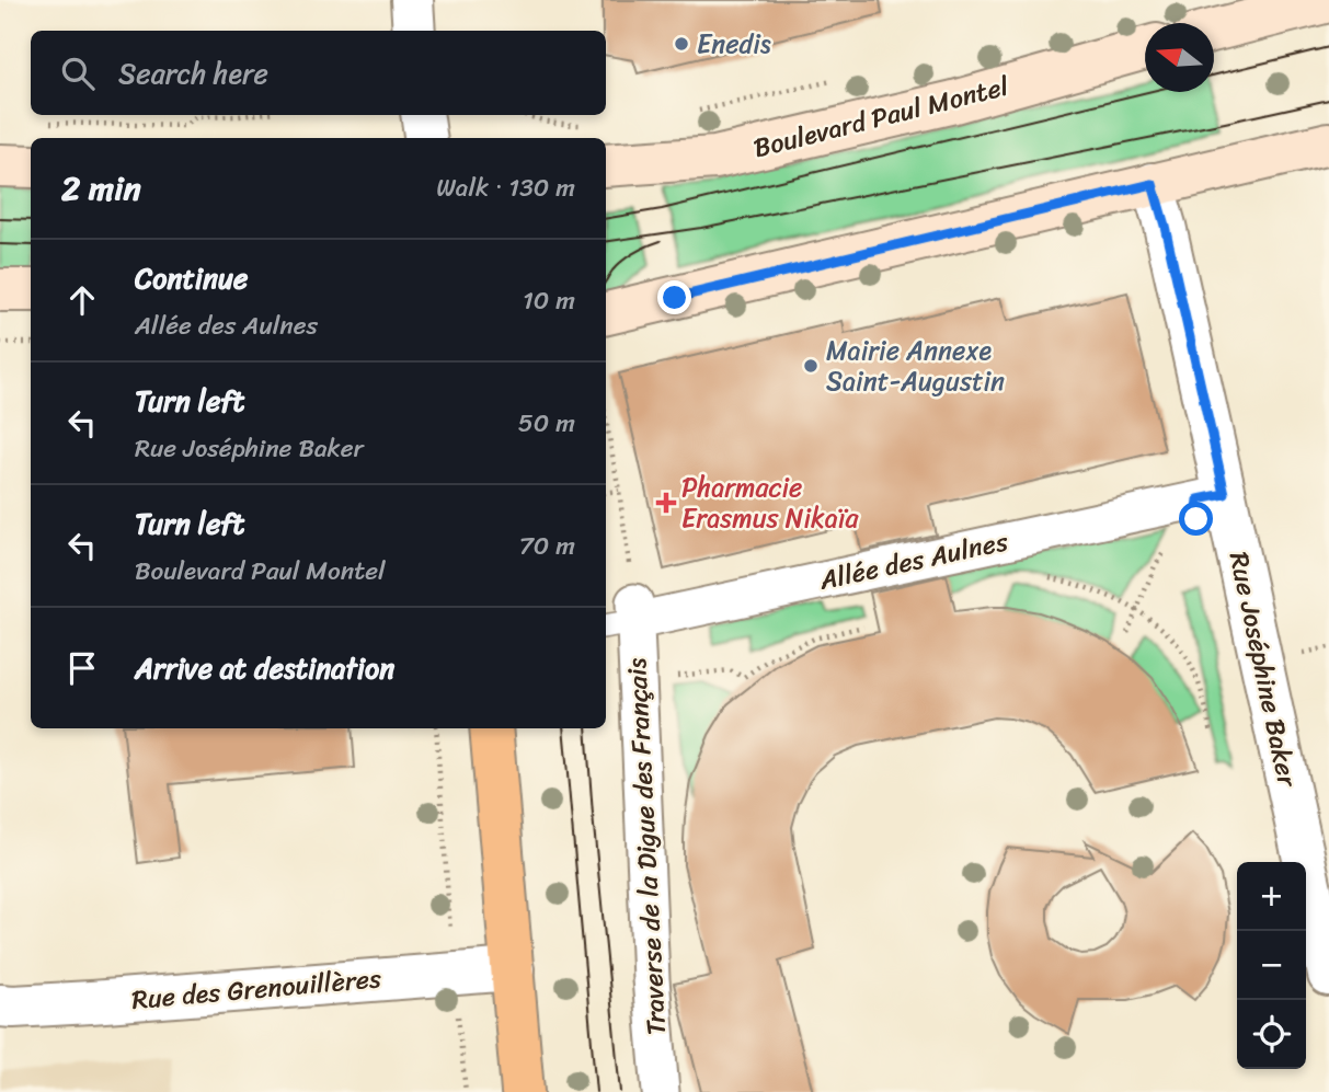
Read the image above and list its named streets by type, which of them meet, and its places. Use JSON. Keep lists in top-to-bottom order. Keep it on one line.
{"streets":{"main road":["Boulevard Paul Montel"],"street":["Allée des Aulnes","Rue Joséphine Baker","Traverse de la Digue des Français","Rue des Grenouillères"]},"crossings":[["Allée des Aulnes","Rue Joséphine Baker"],["Allée des Aulnes","Traverse de la Digue des Français"]],"places":{"other":["Enedis","Mairie Annexe Saint-Augustin"],"health":["Pharmacie Erasmus Nikaïa"]},"north":"left","page":{"search":"Search here","heading":["2 min","Walk · 130 m"],"list":[["Continue","Allée des Aulnes","10 m"],["Turn left","Rue Joséphine Baker","50 m"],["Turn left","Boulevard Paul Montel","70 m"],"Arrive at destination"],"map_buttons":["+","−"]}}
